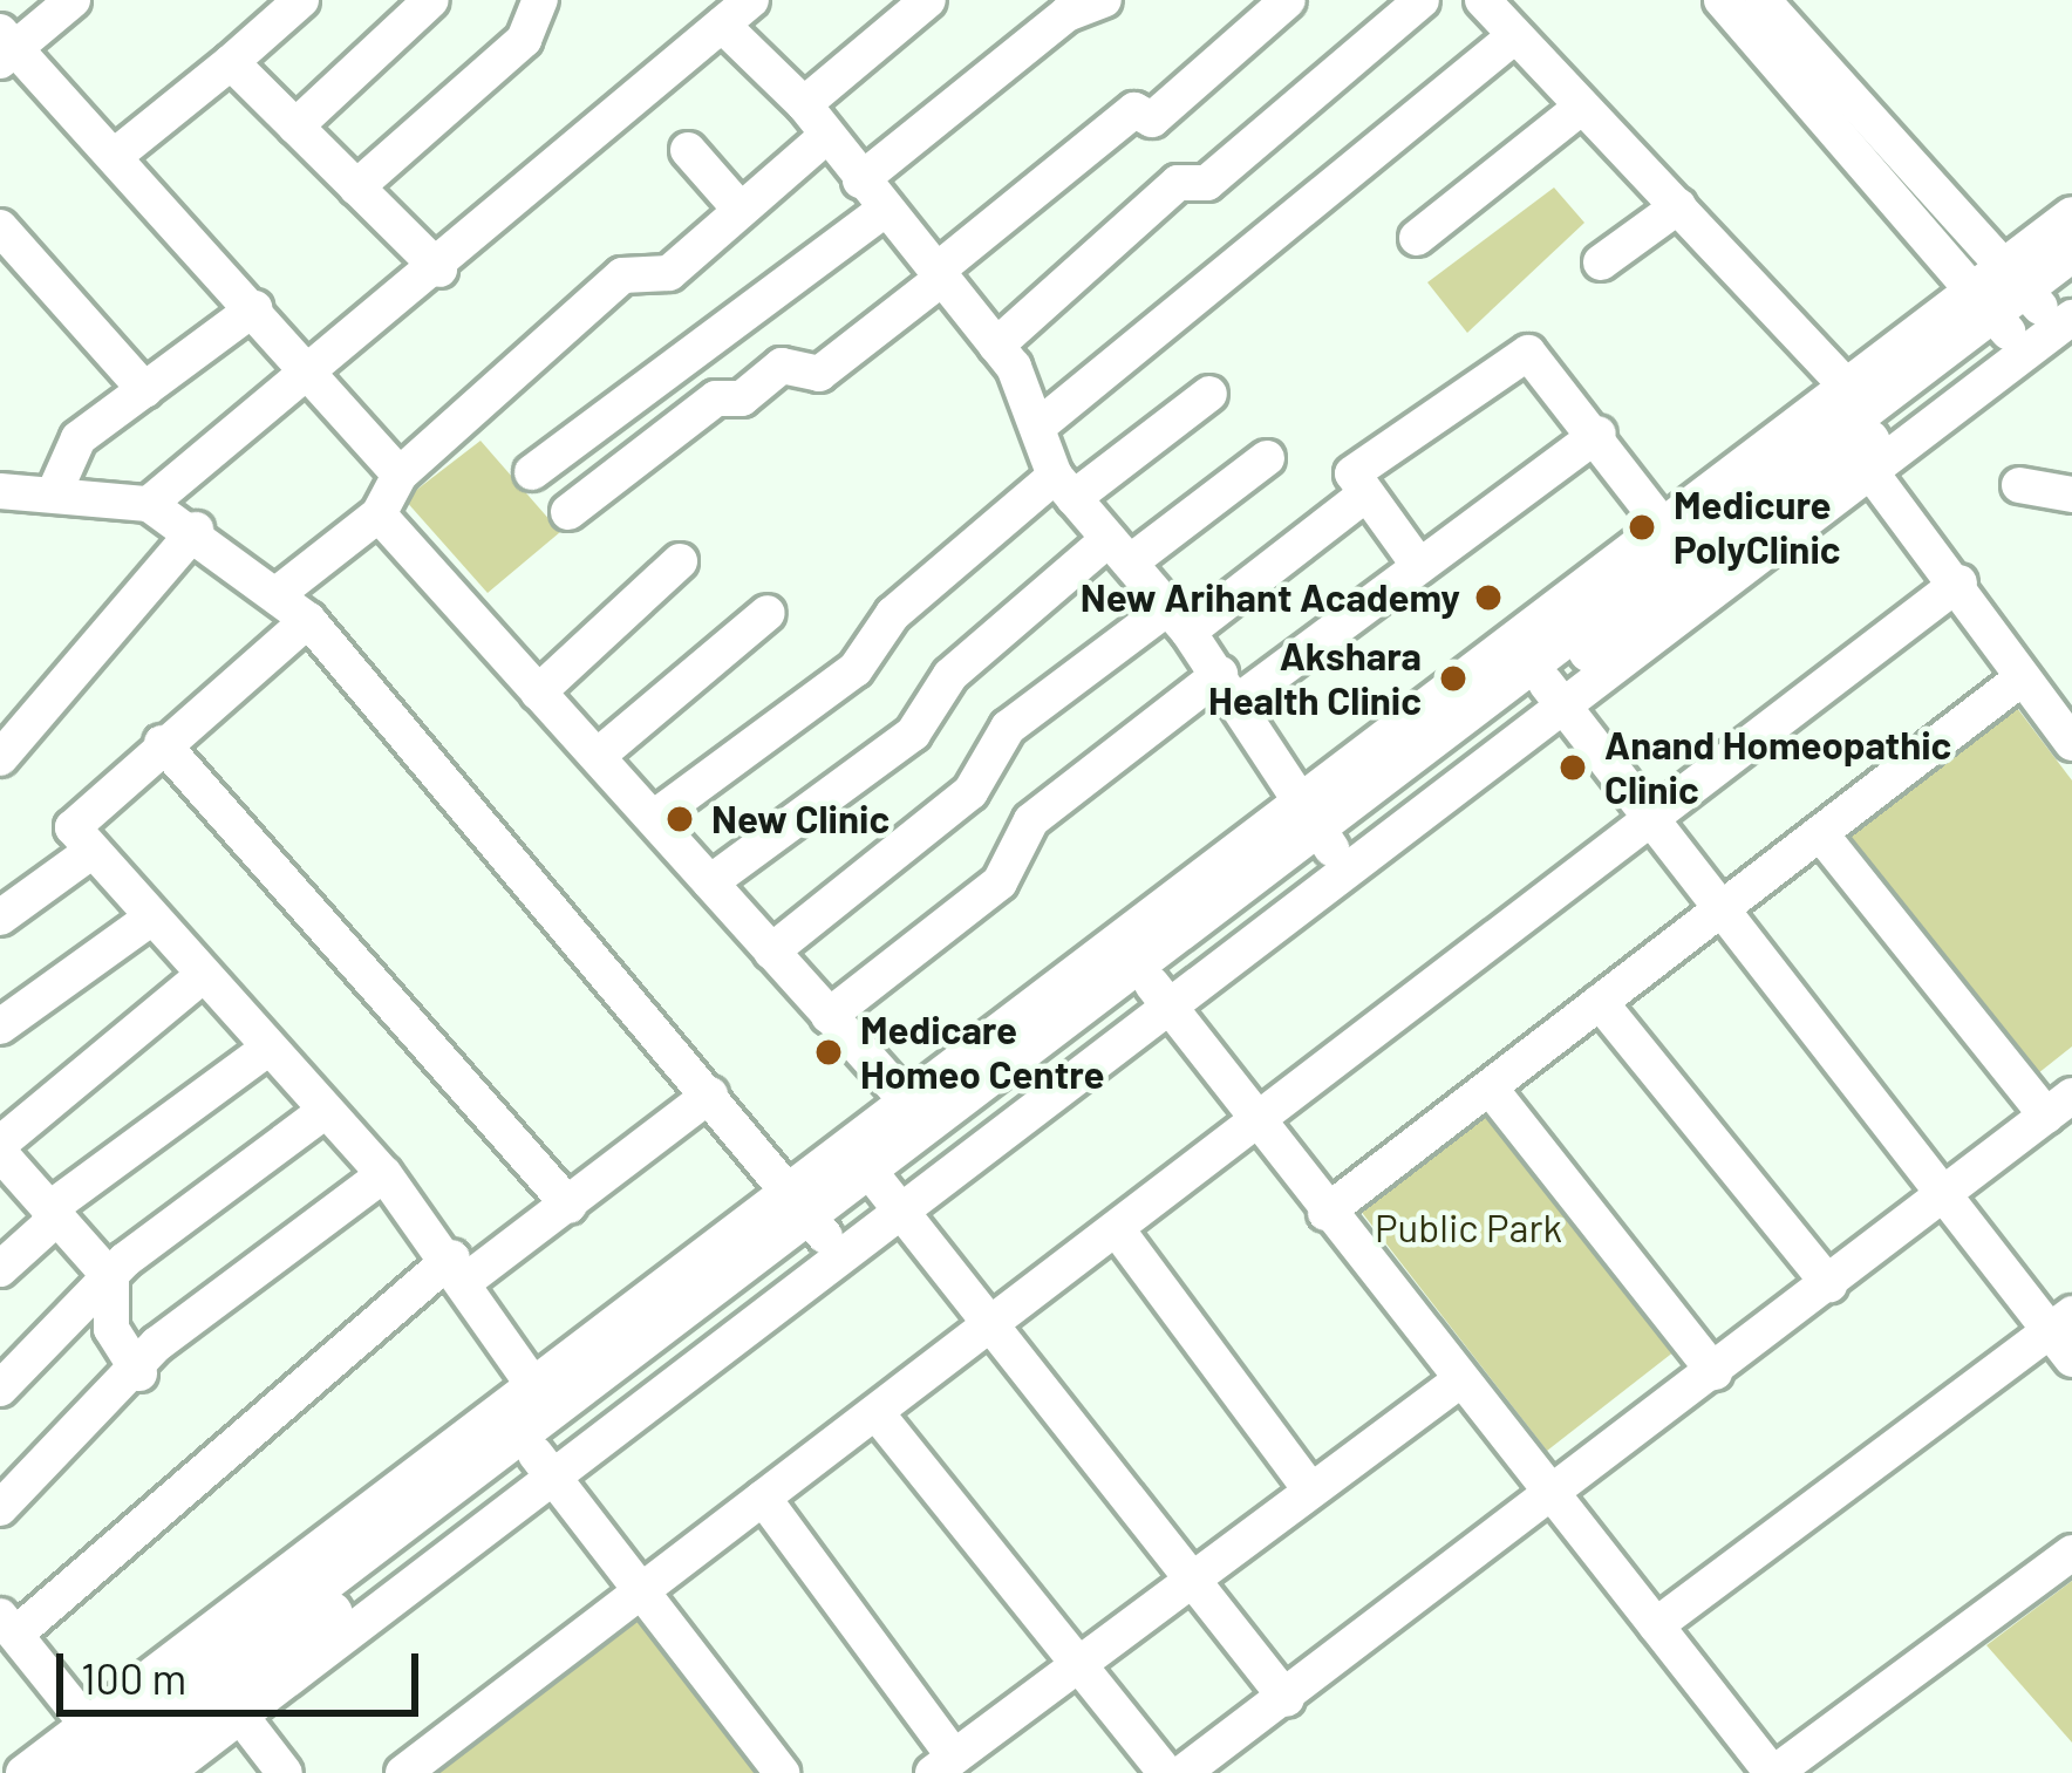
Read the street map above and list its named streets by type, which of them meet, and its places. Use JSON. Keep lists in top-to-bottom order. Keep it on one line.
{"parks":["Public Park"],"places":["Medicure PolyClinic","New Arihant Academy","Akshara Health Clinic","Anand Homeopathic Clinic","New Clinic","Medicare Homeo Centre"],"scale_bar":"100 m"}
